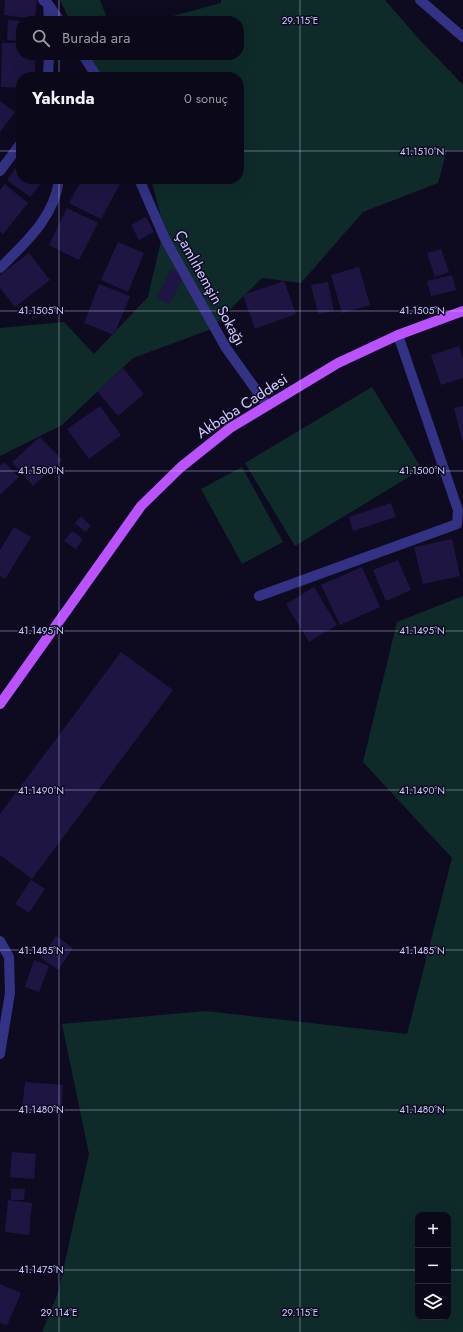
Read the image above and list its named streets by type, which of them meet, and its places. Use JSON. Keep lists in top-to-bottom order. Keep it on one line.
{"streets":{"main road":["Akbaba Caddesi"],"street":["Çamlıhemşin Sokağı"]},"crossings":[["Çamlıhemşin Sokağı","Akbaba Caddesi"]],"page":{"search":"Burada ara","heading":["Yakında","0 sonuç"],"map_buttons":["+","−"]},"coordinates":["29.115°E","41.1510°N","41.1505°N","41.1500°N","41.1495°N","41.1490°N","41.1485°N","41.1480°N","41.1475°N","29.114°E"]}
